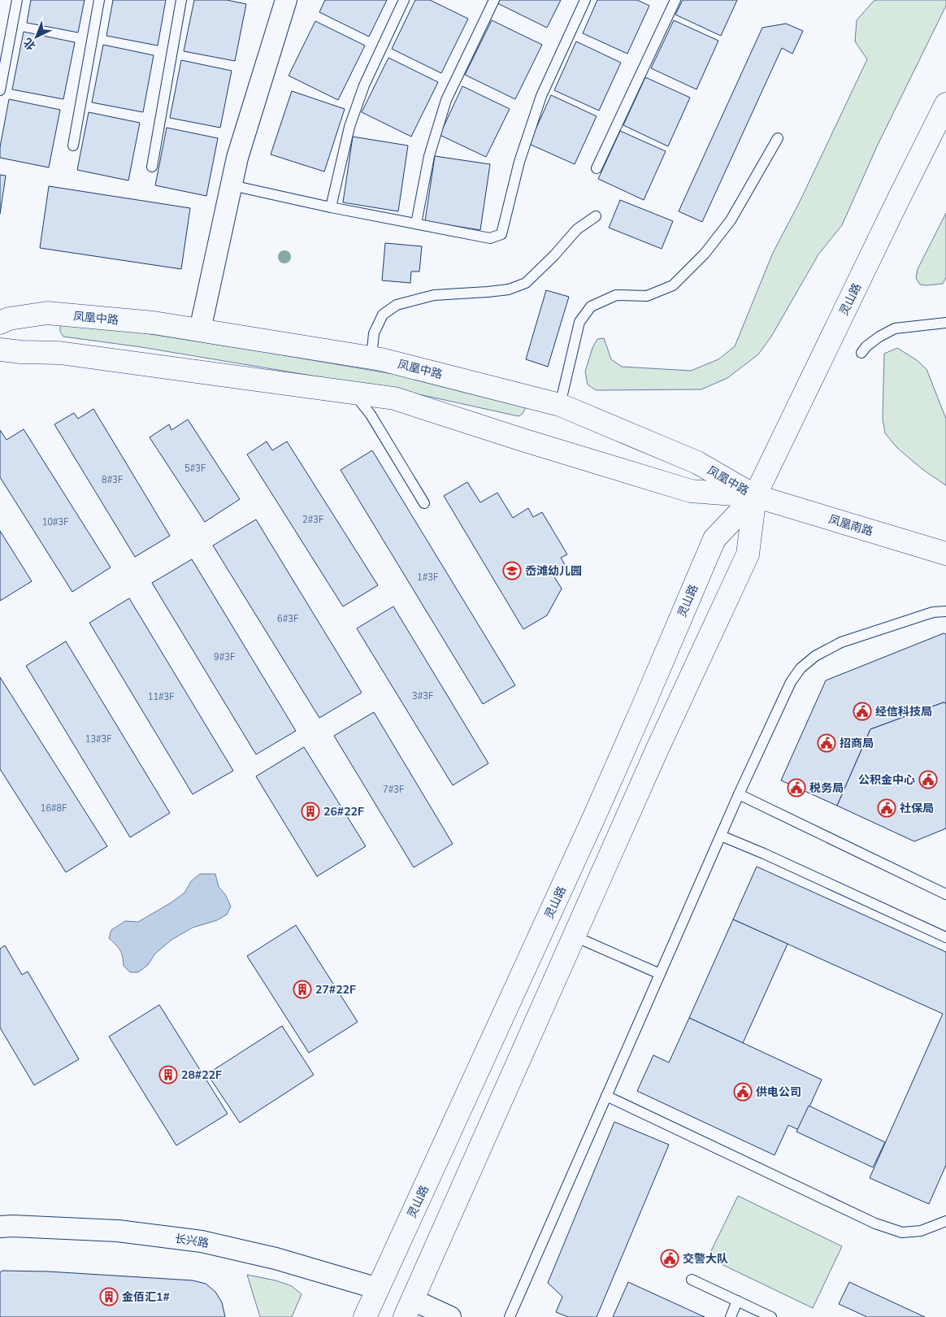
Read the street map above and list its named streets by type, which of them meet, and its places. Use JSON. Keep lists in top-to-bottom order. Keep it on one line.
{"streets":{"main road":["灵山路","凤凰中路","凤凰南路"],"street":["长兴路"]},"crossings":[["灵山路","凤凰中路"],["灵山路","凤凰南路"],["灵山路","长兴路"],["凤凰中路","凤凰南路"]],"places":{"school or university":["岙滩幼儿园"],"public building":["经信科技局","招商局","公积金中心","税务局","社保局","供电公司","交警大队"],"building":["26#22F","27#22F","28#22F","金佰汇1#"]},"house_numbers":["5#3F","8#3F","2#3F","10#3F","1#3F","6#3F","9#3F","3#3F","11#3F","13#3F","7#3F","16#8F"],"north":"bottom left"}
